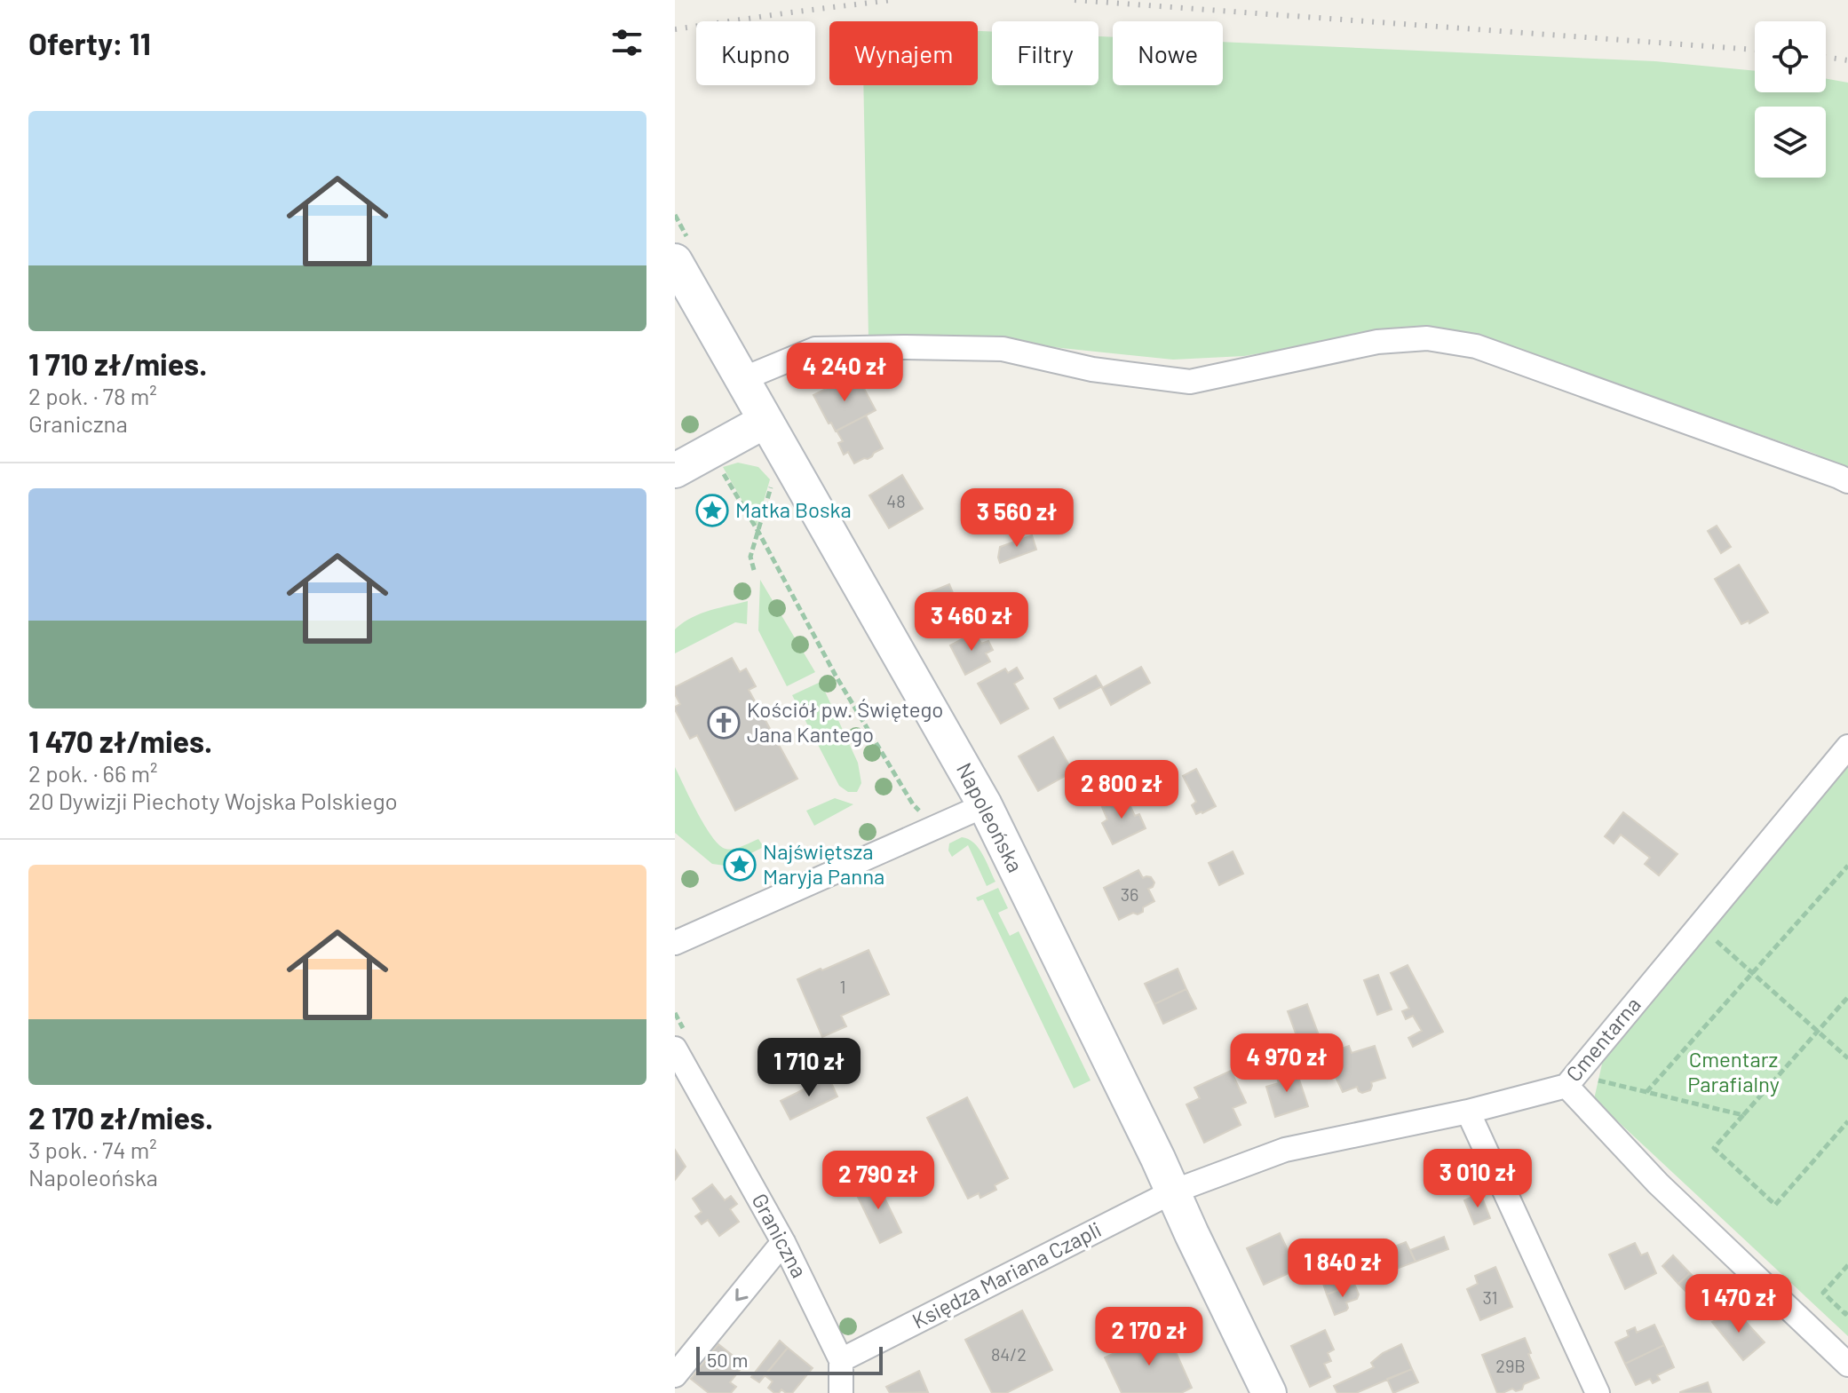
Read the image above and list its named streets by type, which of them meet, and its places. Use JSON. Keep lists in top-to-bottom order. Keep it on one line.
{"streets":{"street":["Napoleońska","Cmentarna","Graniczna","Księdza Mariana Czapli"]},"crossings":[["Napoleońska","Cmentarna"],["Napoleońska","Księdza Mariana Czapli"],["Cmentarna","Księdza Mariana Czapli"],["Graniczna","Księdza Mariana Czapli"]],"parks":["Cmentarz Parafialny"],"places":{"place":["Matka Boska","Najświętsza Maryja Panna"],"church":["Kościół pw. Świętego Jana Kantego"]},"house_numbers":["48","36","1","31","84/2","29B"],"scale_bar":"50 m","page":{"heading":"Oferty: 11","chip":["Kupno","Wynajem","Filtry","Nowe"],"list":[{"name":"1 710 zł/mies.","note":"2 pok. · 78 m² · Graniczna"},{"name":"1 470 zł/mies.","note":"2 pok. · 66 m² · 20 Dywizji Piechoty Wojska Polskiego"},{"name":"2 170 zł/mies.","note":"3 pok. · 74 m² · Napoleońska"}],"price":["4 240 zł","3 560 zł","3 460 zł","2 800 zł","4 970 zł","1 710 zł","3 010 zł","2 790 zł","1 840 zł","1 470 zł","2 170 zł"],"scale":"50 m"}}
